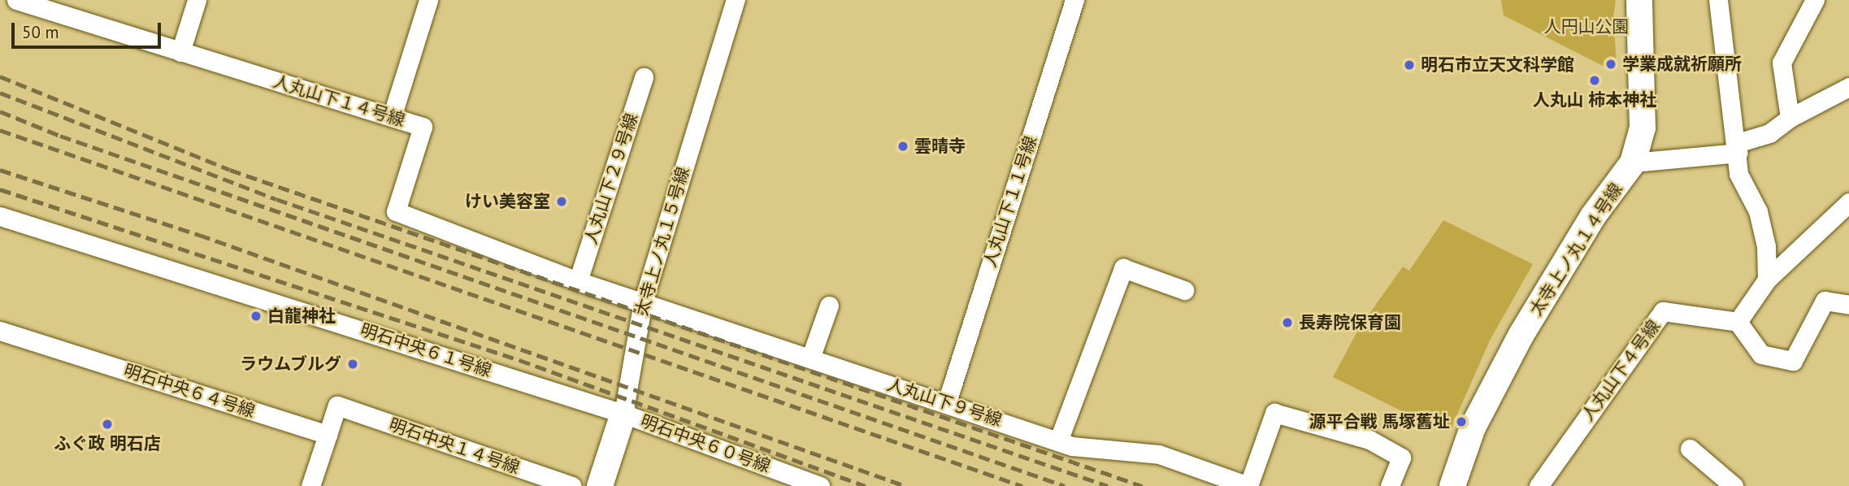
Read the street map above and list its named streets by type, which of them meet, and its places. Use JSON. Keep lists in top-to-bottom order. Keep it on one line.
{"streets":{"street":["人丸山下１４号線","人丸山下２９号線","人丸山下１１号線","太寺上ノ丸１５号線","太寺上ノ丸１４号線","明石中央６１号線","人丸山下４号線","明石中央６４号線","人丸山下９号線","明石中央６０号線","明石中央１４号線"]},"crossings":[["人丸山下１４号線","人丸山下２９号線"],["人丸山下１４号線","太寺上ノ丸１５号線"],["人丸山下１４号線","人丸山下９号線"],["人丸山下１１号線","人丸山下９号線"],["太寺上ノ丸１５号線","明石中央６１号線"],["太寺上ノ丸１５号線","人丸山下９号線"],["太寺上ノ丸１５号線","明石中央６０号線"],["明石中央６１号線","明石中央６０号線"],["明石中央６４号線","明石中央１４号線"]],"parks":["人円山公園"],"places":["学業成就祈願所","明石市立天文科学館","人丸山 柿本神社","雲晴寺","けい美容室","白龍神社","長寿院保育園","ラウムブルグ","源平合戦 馬塚舊址","ふぐ政 明石店"],"scale_bar":"50 m"}
